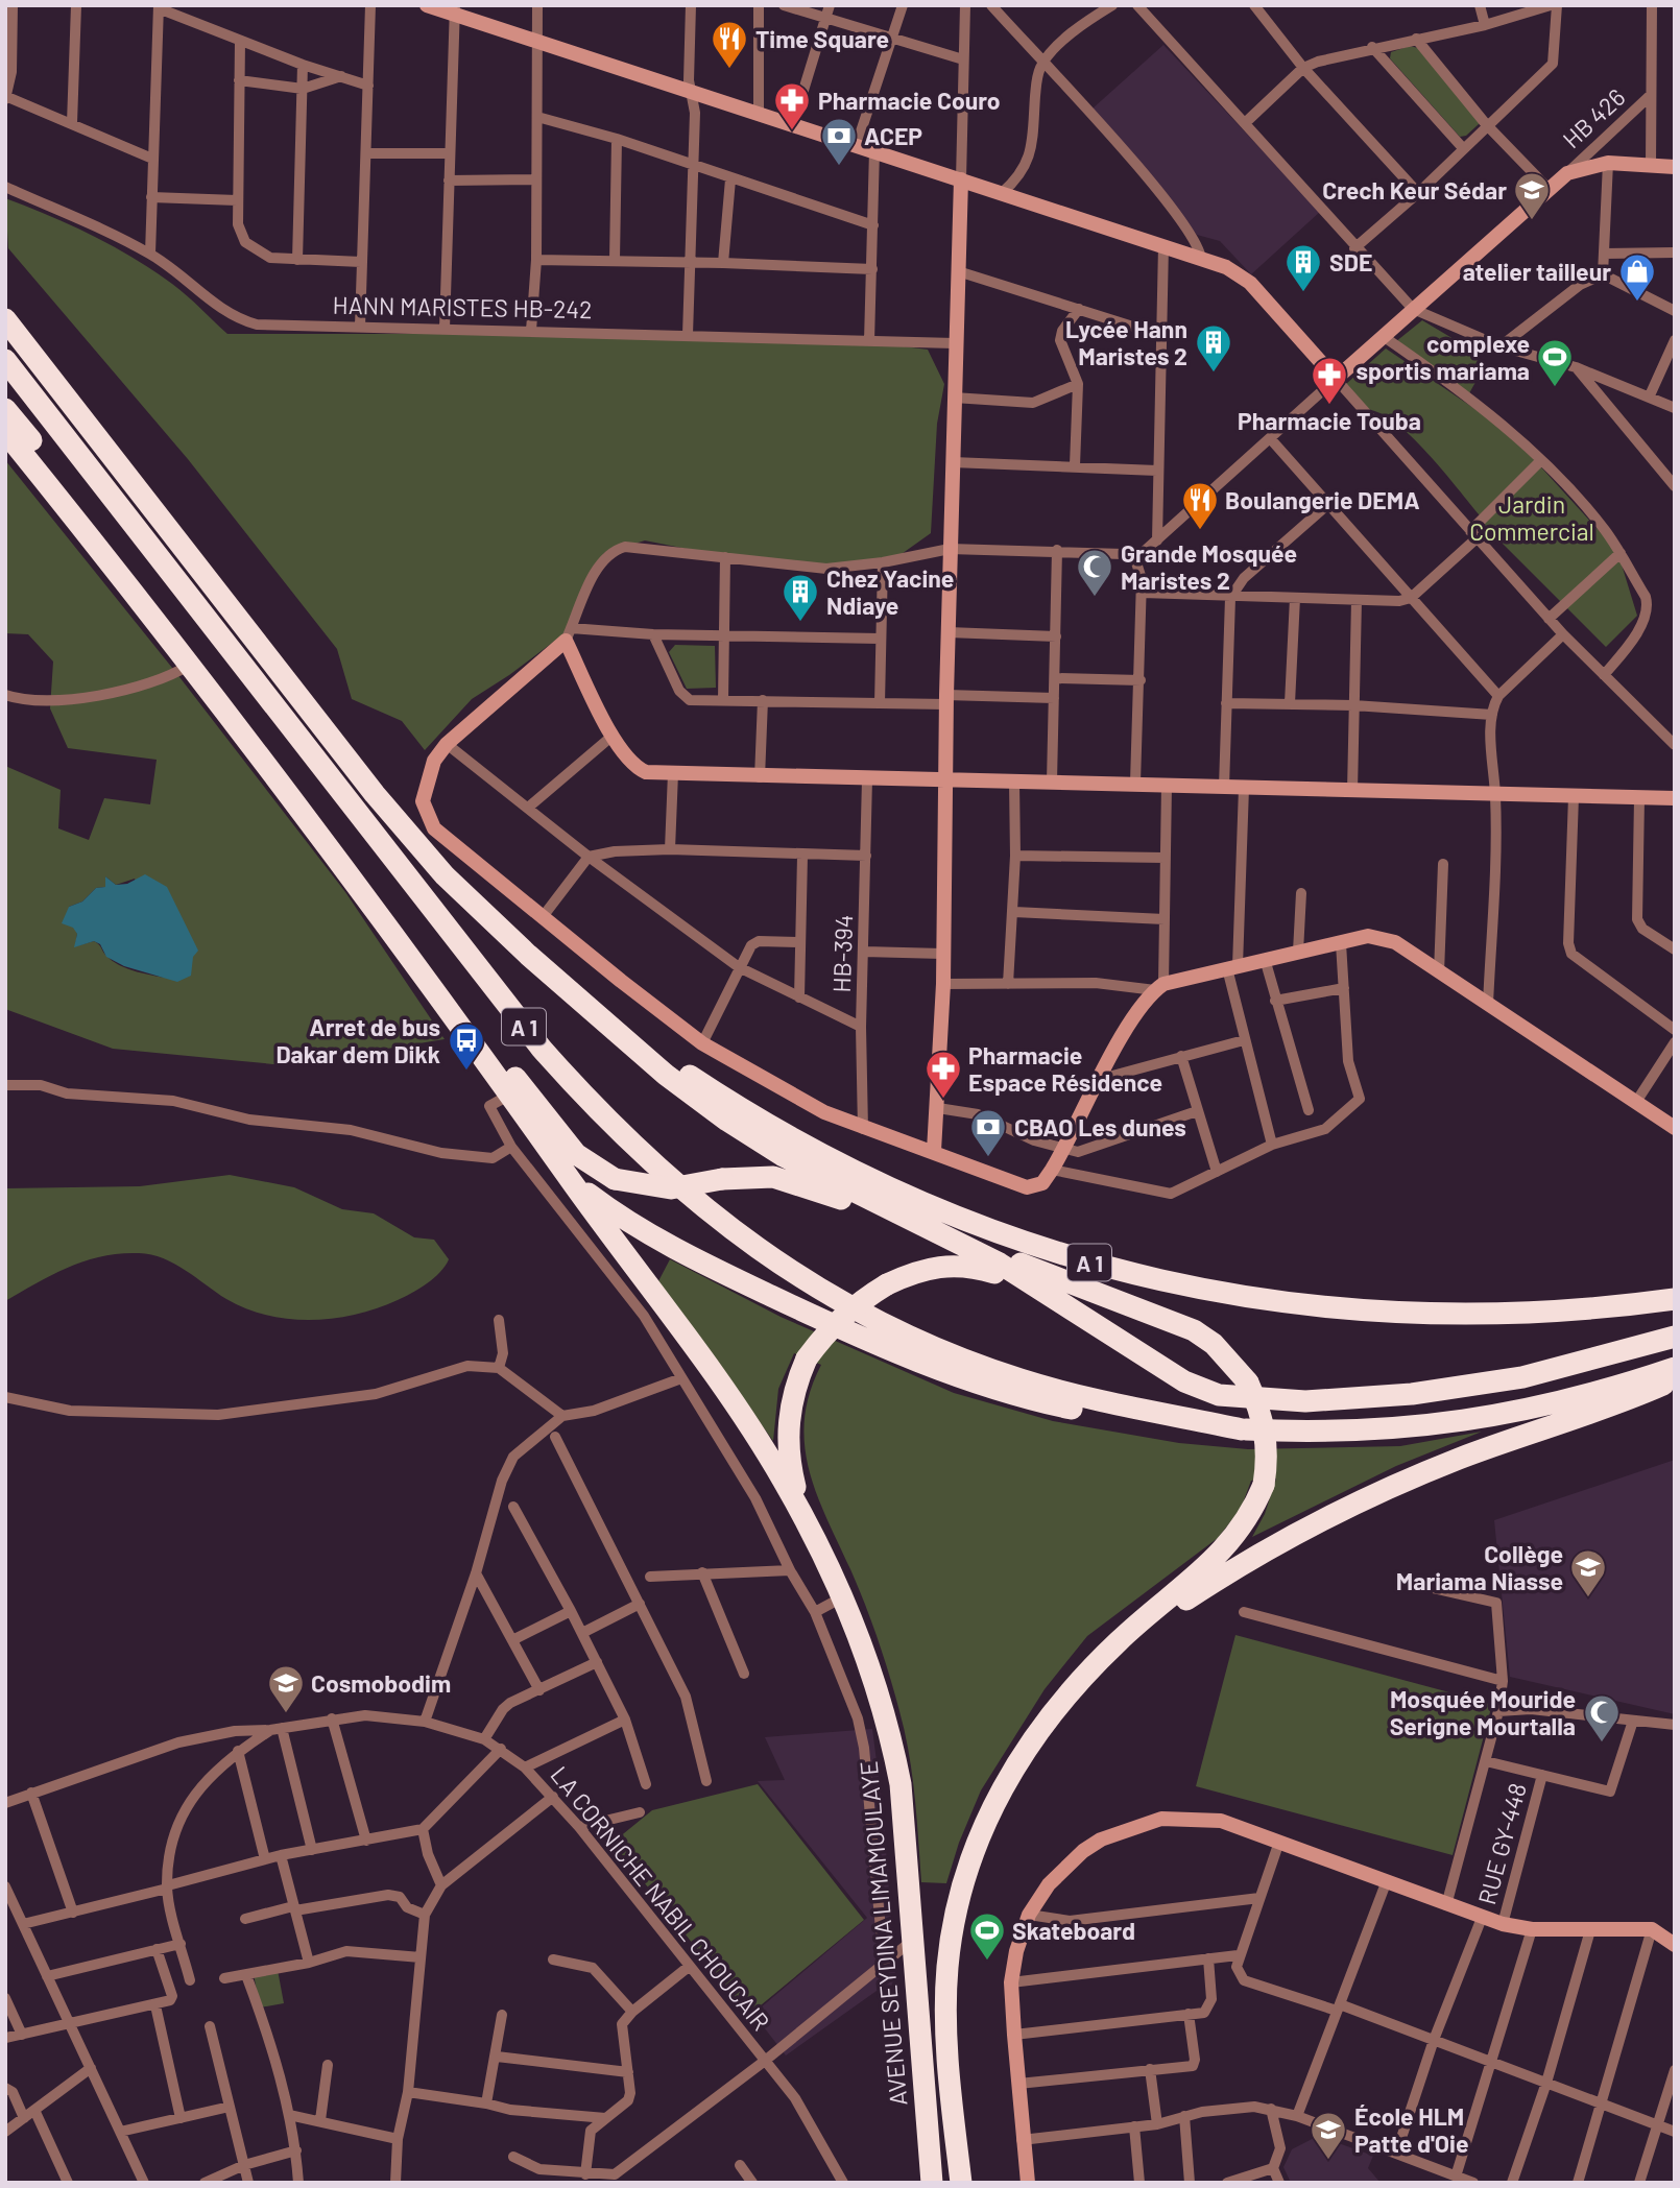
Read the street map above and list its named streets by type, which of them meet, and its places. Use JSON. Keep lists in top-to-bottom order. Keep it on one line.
{"streets":{"highway":["A 1","AVENUE SEYDINA LIMAMOULAYE"],"street":["HB 426","HANN MARISTES HB-242","HB-394","RUE GY-448","LA CORNICHE NABIL CHOUCAIR"]},"parks":["Jardin Commercial"],"places":{"restaurant":["Time Square","Boulangerie DEMA"],"pharmacy":["Pharmacie Couro","Pharmacie Touba","Pharmacie Espace Résidence"],"bank":["ACEP","CBAO Les dunes"],"school or university":["Crech Keur Sédar","Collège Mariama Niasse","Cosmobodim","École HLM Patte d'Oie"],"building":["SDE","Lycée Hann Maristes 2","Chez Yacine Ndiaye"],"shop":["atelier tailleur"],"sports":["complexe sportis mariama","Skateboard"],"mosque":["Grande Mosquée Maristes 2","Mosquée Mouride Serigne Mourtalla"],"bus stop":["Arret de bus Dakar dem Dikk"]}}
